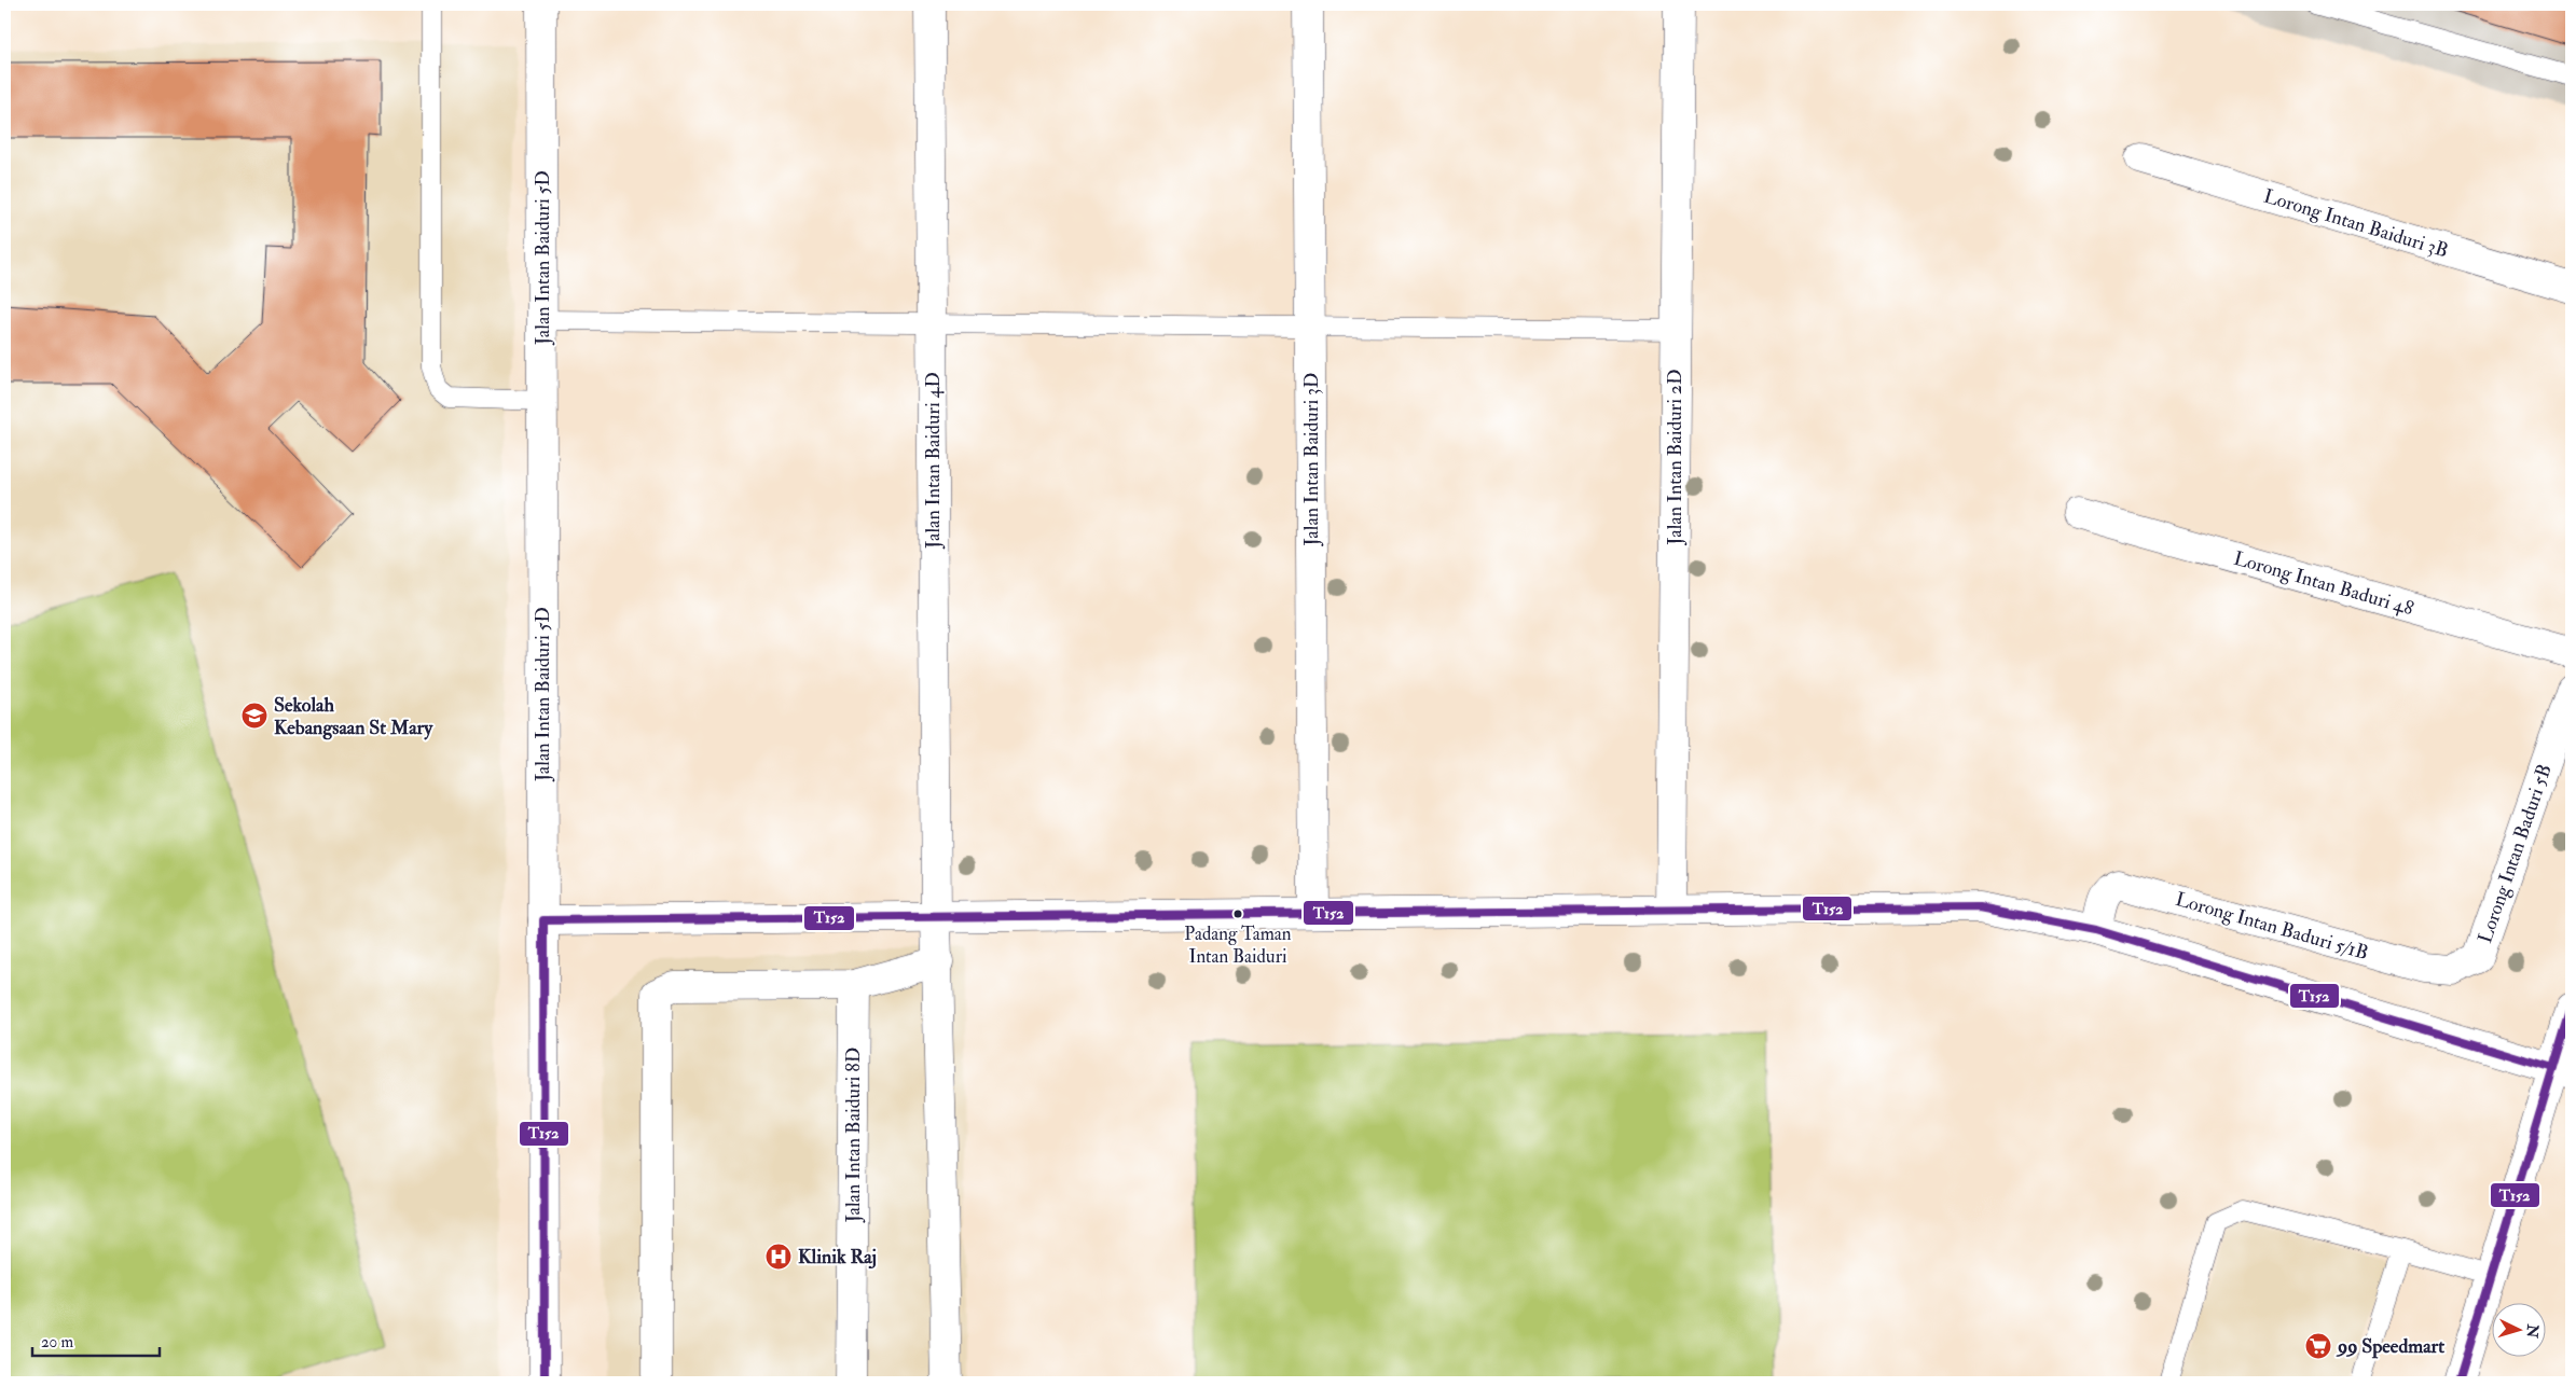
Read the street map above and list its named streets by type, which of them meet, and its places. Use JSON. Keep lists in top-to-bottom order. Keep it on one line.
{"streets":{"street":["Lorong Intan Baiduri 3B","Jalan Intan Baiduri 5D","Jalan Intan Baiduri 2D","Jalan Intan Baiduri 3D","Jalan Intan Baiduri 4D","Lorong Intan Baduri 48","Lorong Intan Baduri 5B","Lorong Intan Baduri 5/1B","Jalan Intan Baiduri 8D"]},"crossings":[["Lorong Intan Baduri 5B","Lorong Intan Baduri 5/1B"]],"places":{"school or university":["Sekolah Kebangsaan St Mary"],"other":["Padang Taman Intan Baiduri"],"hospital":["Klinik Raj"],"supermarket":["99 Speedmart"]},"lines":["transit line T152"],"scale_bar":"20 m","north":"right"}
